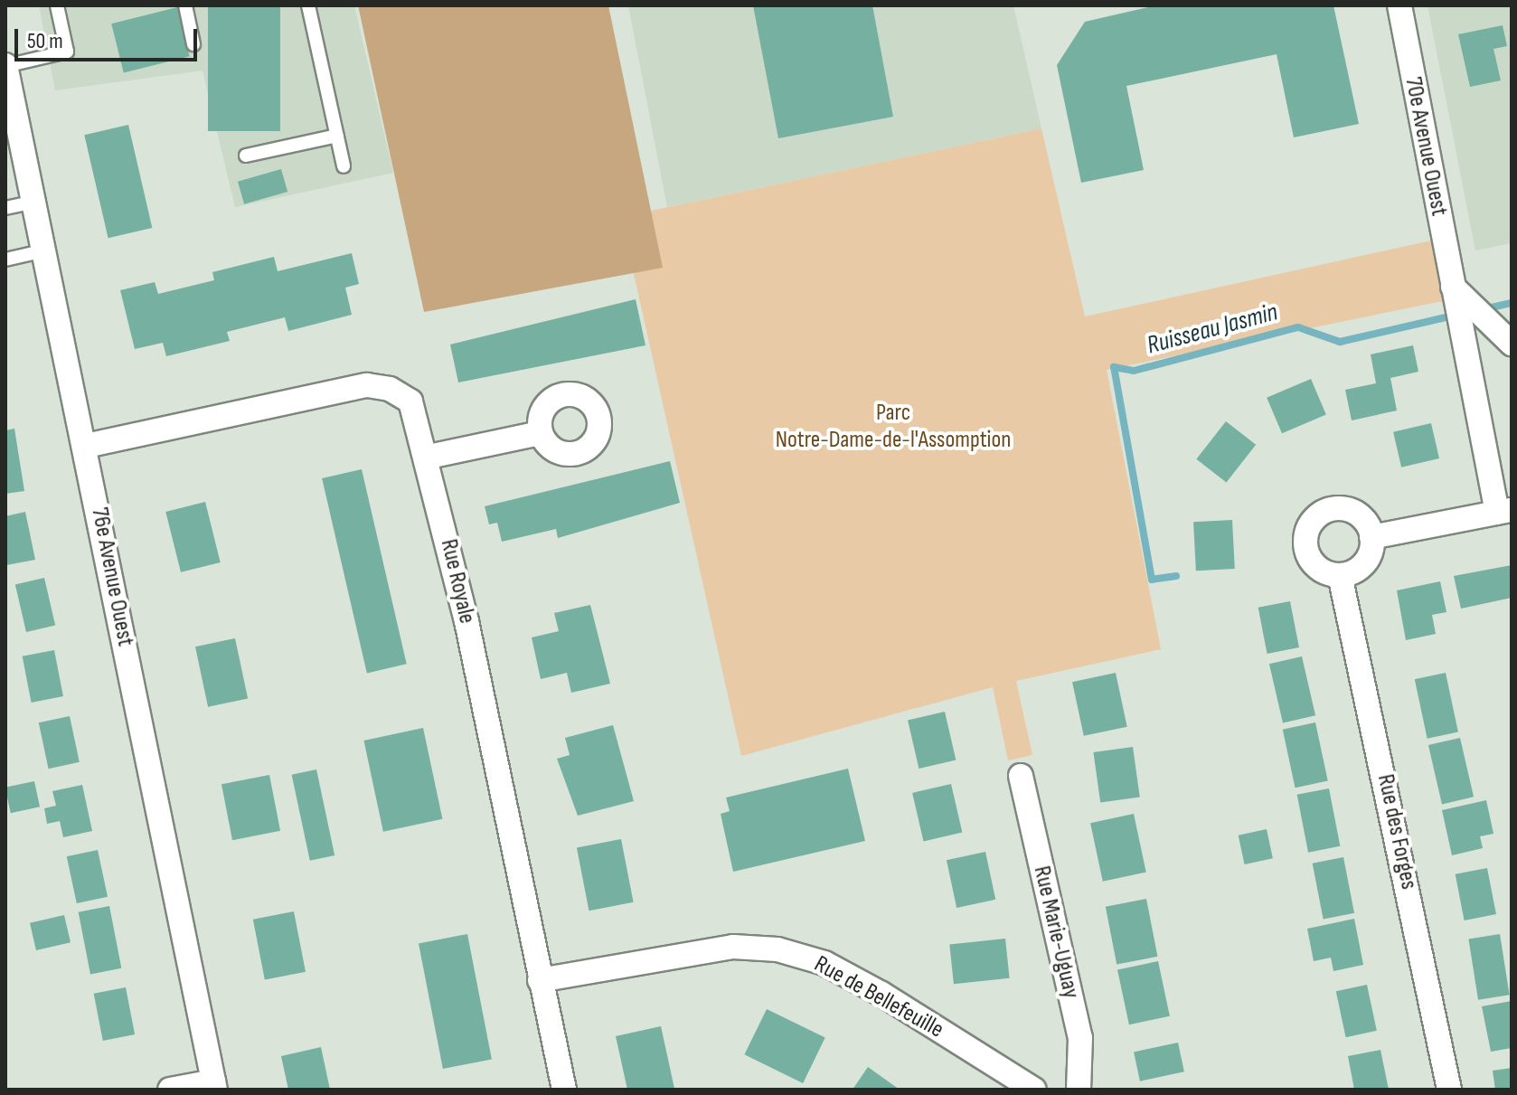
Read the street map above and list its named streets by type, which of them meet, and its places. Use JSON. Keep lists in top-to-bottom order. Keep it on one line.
{"streets":{"street":["70e Avenue Ouest","76e Avenue Ouest","Rue Royale","Rue des Forges","Rue Marie-Uguay","Rue de Bellefeuille"]},"crossings":[["76e Avenue Ouest","Rue Royale"],["Rue Royale","Rue de Bellefeuille"]],"water":["Ruisseau Jasmin"],"parks":["Parc Notre-Dame-de-l'Assomption"],"scale_bar":"50 m"}
